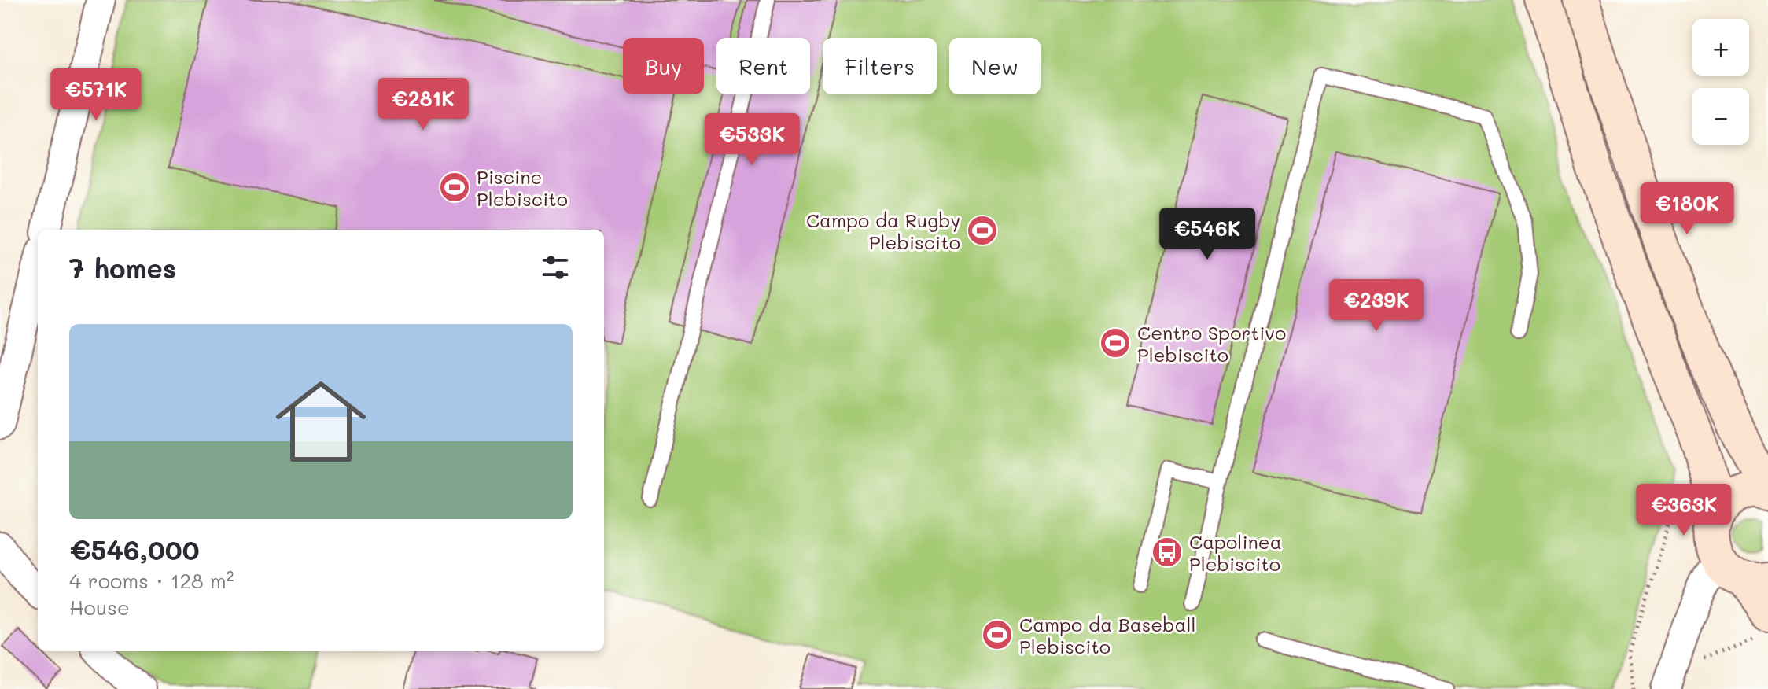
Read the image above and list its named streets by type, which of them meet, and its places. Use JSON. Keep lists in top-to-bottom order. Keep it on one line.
{"places":{"sports":["Piscine Plebiscito","Campo da Rugby Plebiscito","Centro Sportivo Plebiscito","Campo da Baseball Plebiscito"],"bus stop":["Capolinea Plebiscito"]},"page":{"map_buttons":["+","−"],"chip":["Buy","Rent","Filters","New"],"price":["€571K","€281K","€533K","€180K","€546K","€239K","€363K"],"heading":"7 homes","list":[{"name":"€546,000","note":"4 rooms · 128 m² · House"}]}}
